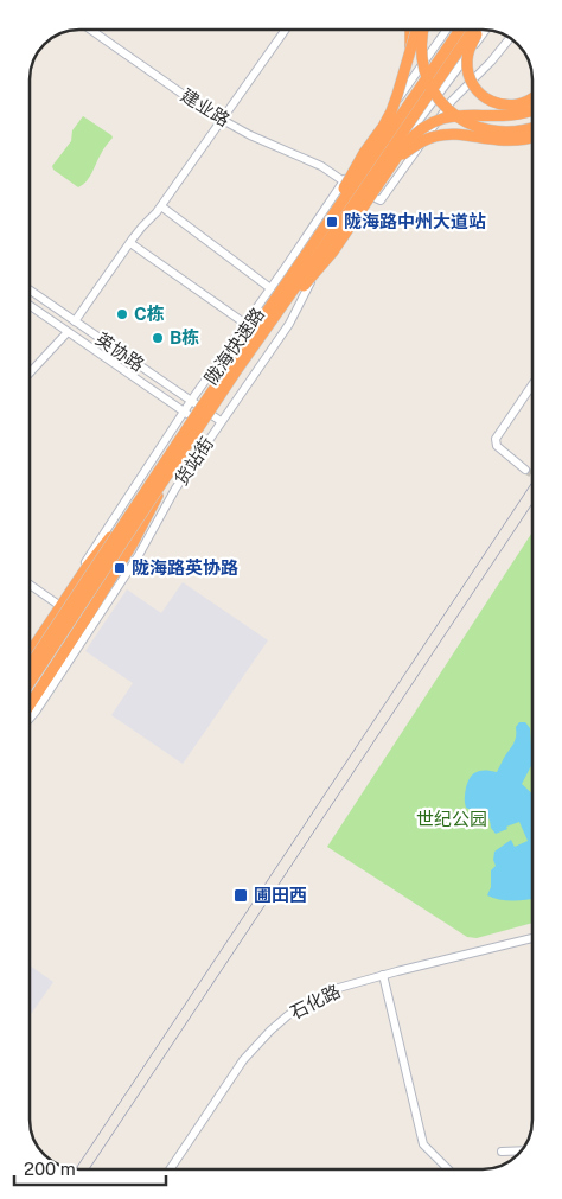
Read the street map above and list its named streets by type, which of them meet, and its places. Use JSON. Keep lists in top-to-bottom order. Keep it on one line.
{"streets":{"highway":["陇海快速路"],"street":["建业路","英协路","货站街","石化路"]},"crossings":[["建业路","货站街"],["英协路","货站街"]],"parks":["世纪公园"],"places":{"transit":["陇海路中州大道站","陇海路英协路","圃田西"],"other":["C栋","B栋"]},"scale_bar":"200 m"}
